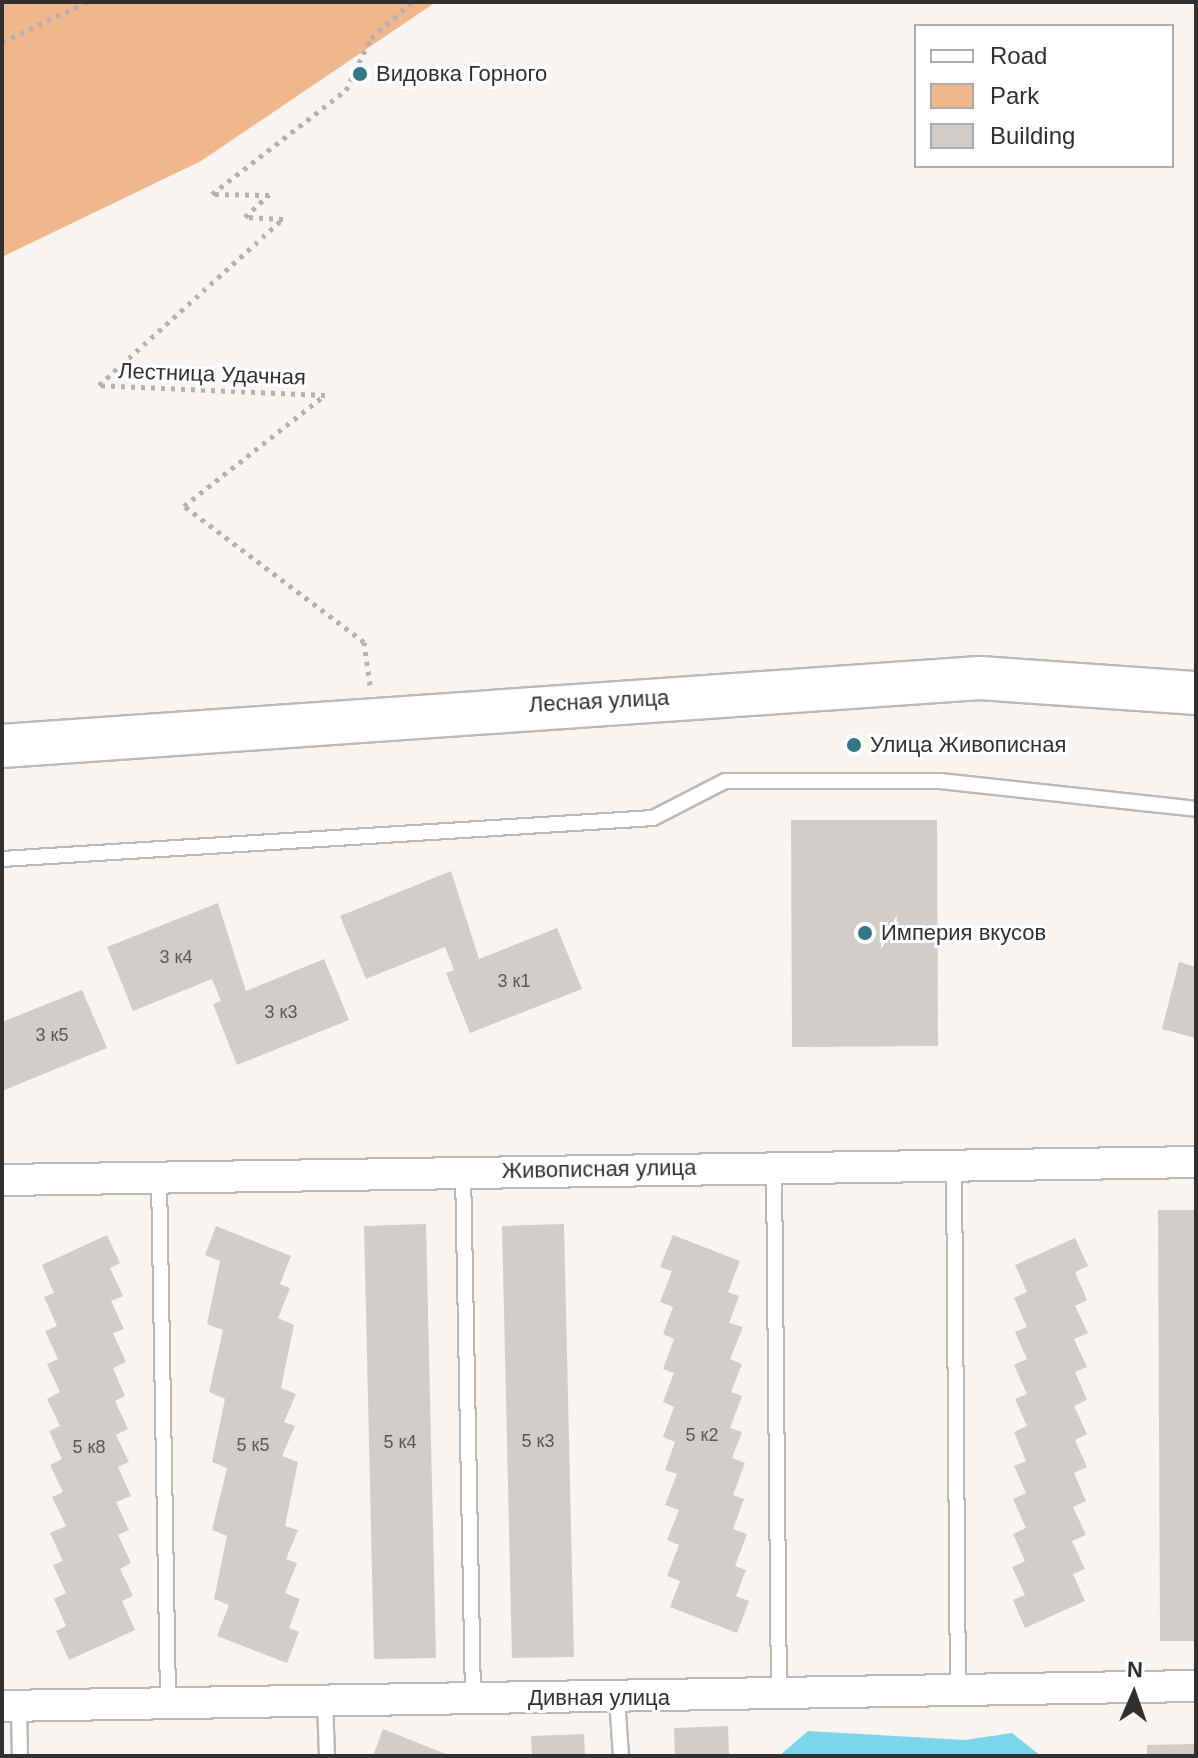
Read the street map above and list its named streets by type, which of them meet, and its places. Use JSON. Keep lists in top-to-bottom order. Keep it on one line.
{"streets":{"main road":["Лесная улица"],"street":["Живописная улица","Дивная улица"],"path":["Лестница Удачная"]},"places":["Видовка Горного","Улица Живописная","Империя вкусов"],"house_numbers":["3 к4","3 к1","3 к3","3 к5","5 к2","5 к3","5 к4","5 к5","5 к8"],"legend":["Road","Park","Building"],"north":"top"}
